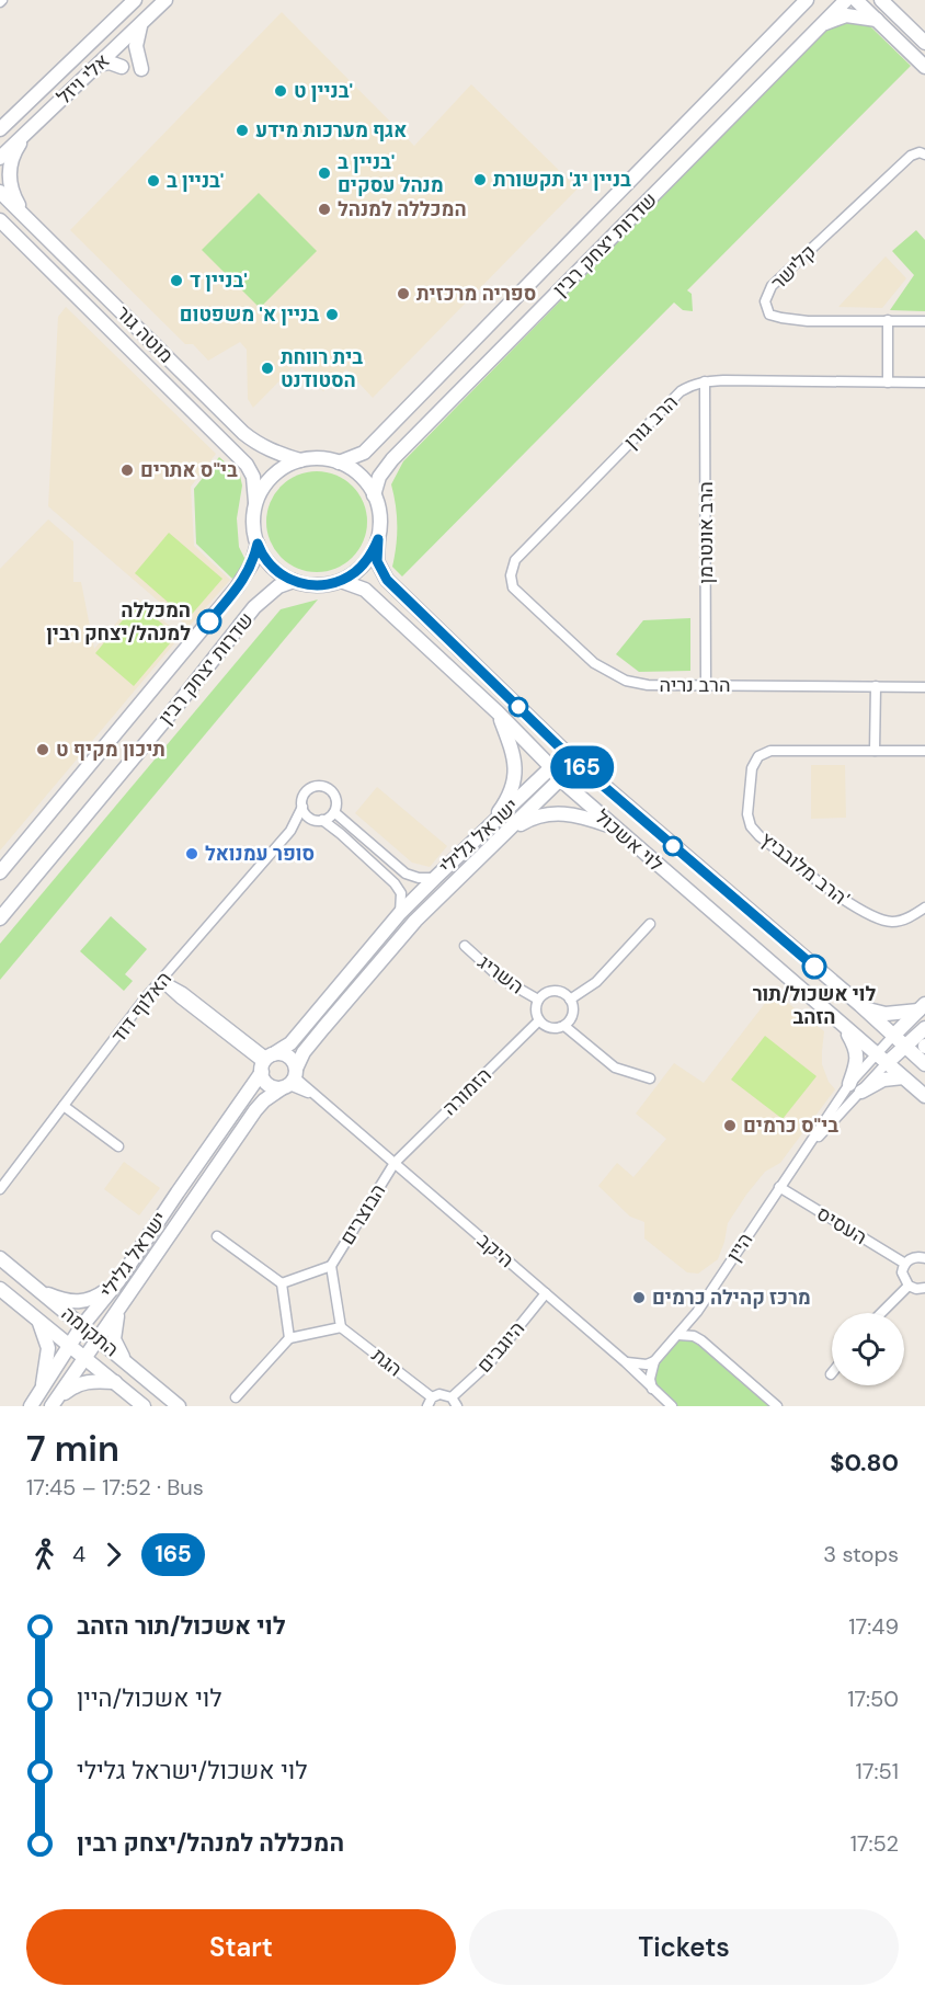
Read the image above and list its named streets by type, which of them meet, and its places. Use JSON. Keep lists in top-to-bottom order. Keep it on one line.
{"streets":{"main road":["אלי ויזל","שדרות יצחק רבין","מוטה גור","ישראל גלילי","לוי אשכול","התקומה"],"street":["קלישר","הרב גורן","הרב אונטרמן","הרב נריה","הרב מלובביץ'","השריג","האלוף דוד","הזמורה","הבוצרים","העסיס","היין","היקב","היוגבים","הגת"]},"crossings":[["שדרות יצחק רבין","מוטה גור"],["שדרות יצחק רבין","לוי אשכול"],["מוטה גור","לוי אשכול"],["הרב גורן","הרב אונטרמן"],["הרב גורן","הרב נריה"],["הרב אונטרמן","הרב נריה"],["ישראל גלילי","לוי אשכול"],["ישראל גלילי","היקב"],["ישראל גלילי","התקומה"],["לוי אשכול","היין"],["השריג","הזמורה"],["הזמורה","הבוצרים"],["הזמורה","היקב"],["הבוצרים","היקב"],["העסיס","היין"],["היקב","היוגבים"]],"places":["בניין ט'","אגף מערכות מידע","בניין ב' מנהל עסקים","בניין יג' תקשורת","בניין ב'","המכללה למנהל","בניין ד'","ספריה מרכזית","בניין א' משפטום","בית רווחת הסטודנט","בי\"ס אתרים","המכללה למנהל/יצחק רבין","תיכון מקיף ט","סופר עמנואל","לוי אשכול/תור הזהב","בי\"ס כרמים","מרכז קהילה כרמים"],"lines":["bus line 165"],"page":{"on_map":"165","heading":["7 min","17:45 – 17:52 · Bus","$0.80"],"legs":["4","165","3 stops"],"list":[{"name":"לוי אשכול/תור הזהב","value":"17:49"},{"name":"לוי אשכול/היין","value":"17:50"},{"name":"לוי אשכול/ישראל גלילי","value":"17:51"},{"name":"המכללה למנהל/יצחק רבין","value":"17:52"}],"buttons":["Start","Tickets"]}}
